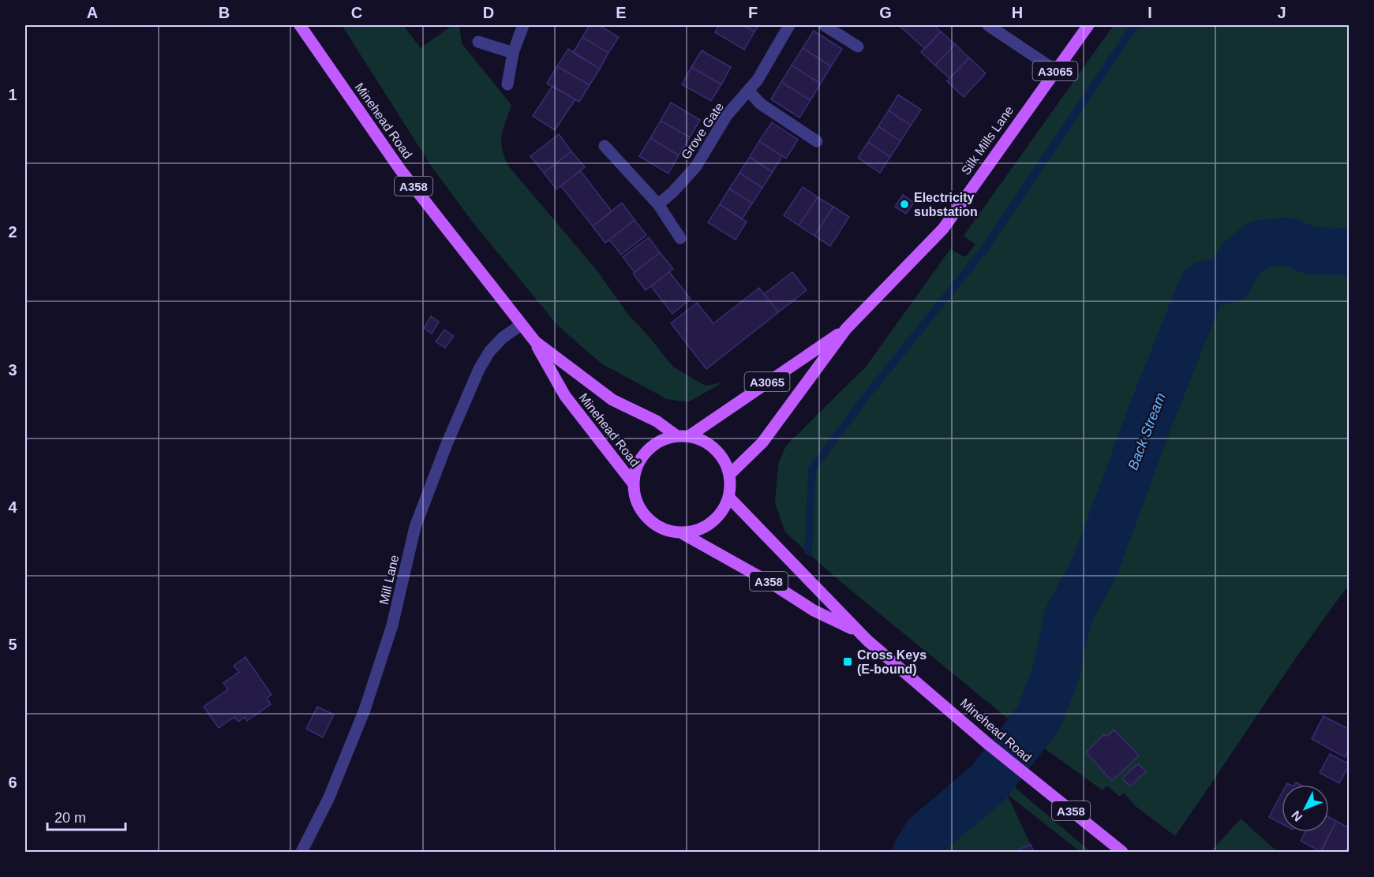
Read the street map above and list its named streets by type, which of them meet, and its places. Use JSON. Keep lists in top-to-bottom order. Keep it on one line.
{"streets":{"main road":["A3065","Minehead Road","Silk Mills Lane","A358"],"street":["Grove Gate","Mill Lane"]},"crossings":[["Minehead Road","Silk Mills Lane"],["Minehead Road","A358"],["Minehead Road","Mill Lane"],["Silk Mills Lane","A358"]],"water":["Back Stream"],"places":{"other":["Electricity substation"],"transit":["Cross Keys (E-bound)"]},"scale_bar":"20 m","north":"bottom left","grid":{"columns":["A","B","C","D","E","F","G","H","I","J"],"rows":["1","2","3","4","5","6"]}}
